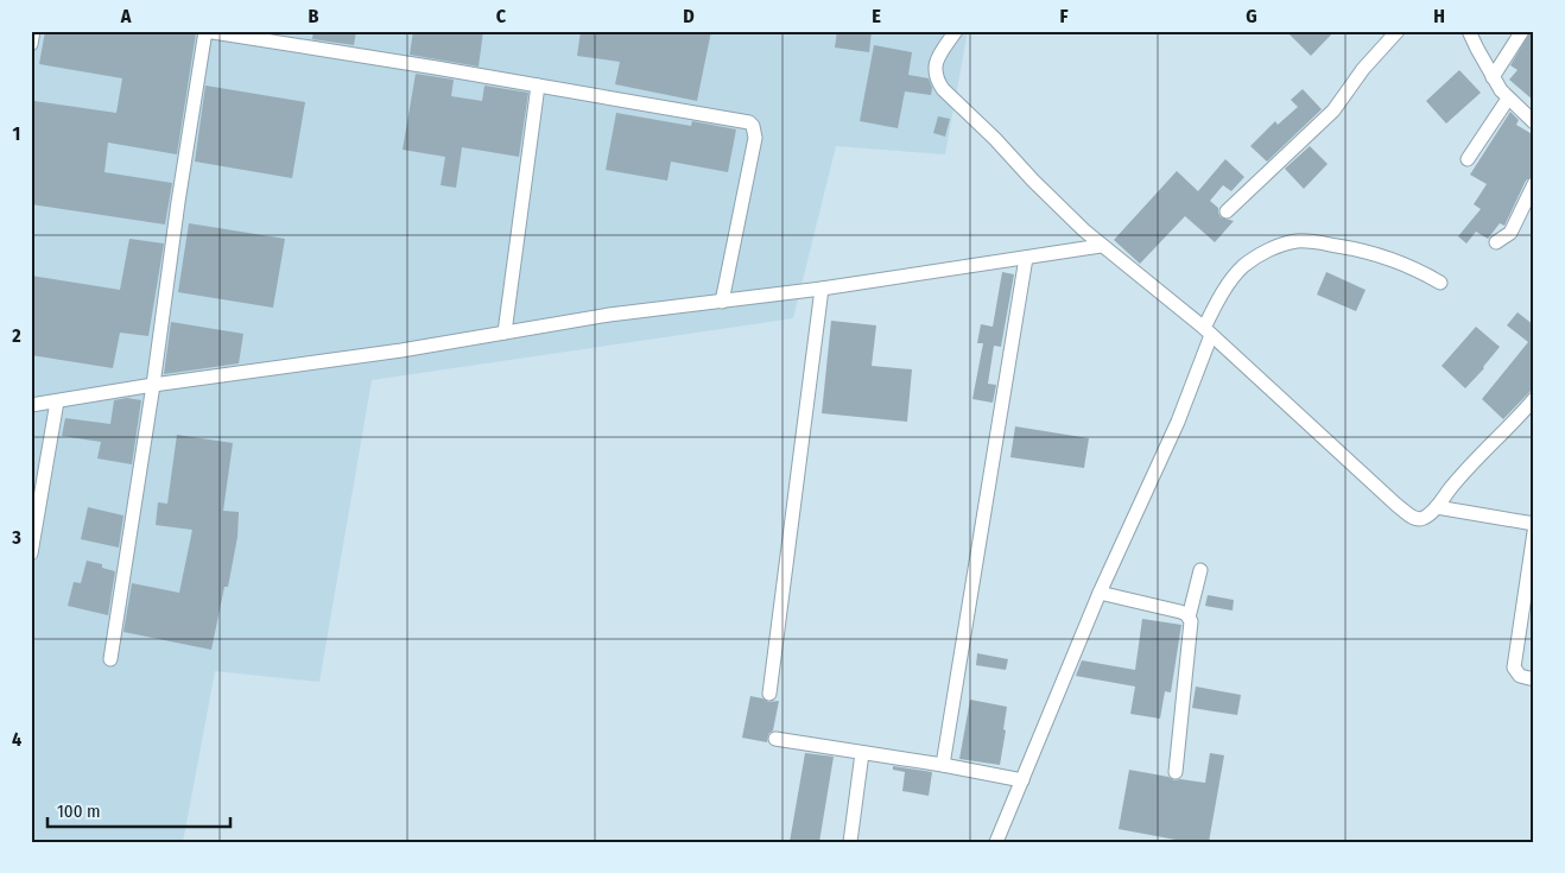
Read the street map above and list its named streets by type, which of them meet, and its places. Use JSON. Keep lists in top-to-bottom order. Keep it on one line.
{"scale_bar":"100 m","grid":{"columns":["A","B","C","D","E","F","G","H"],"rows":["1","2","3","4"]}}
